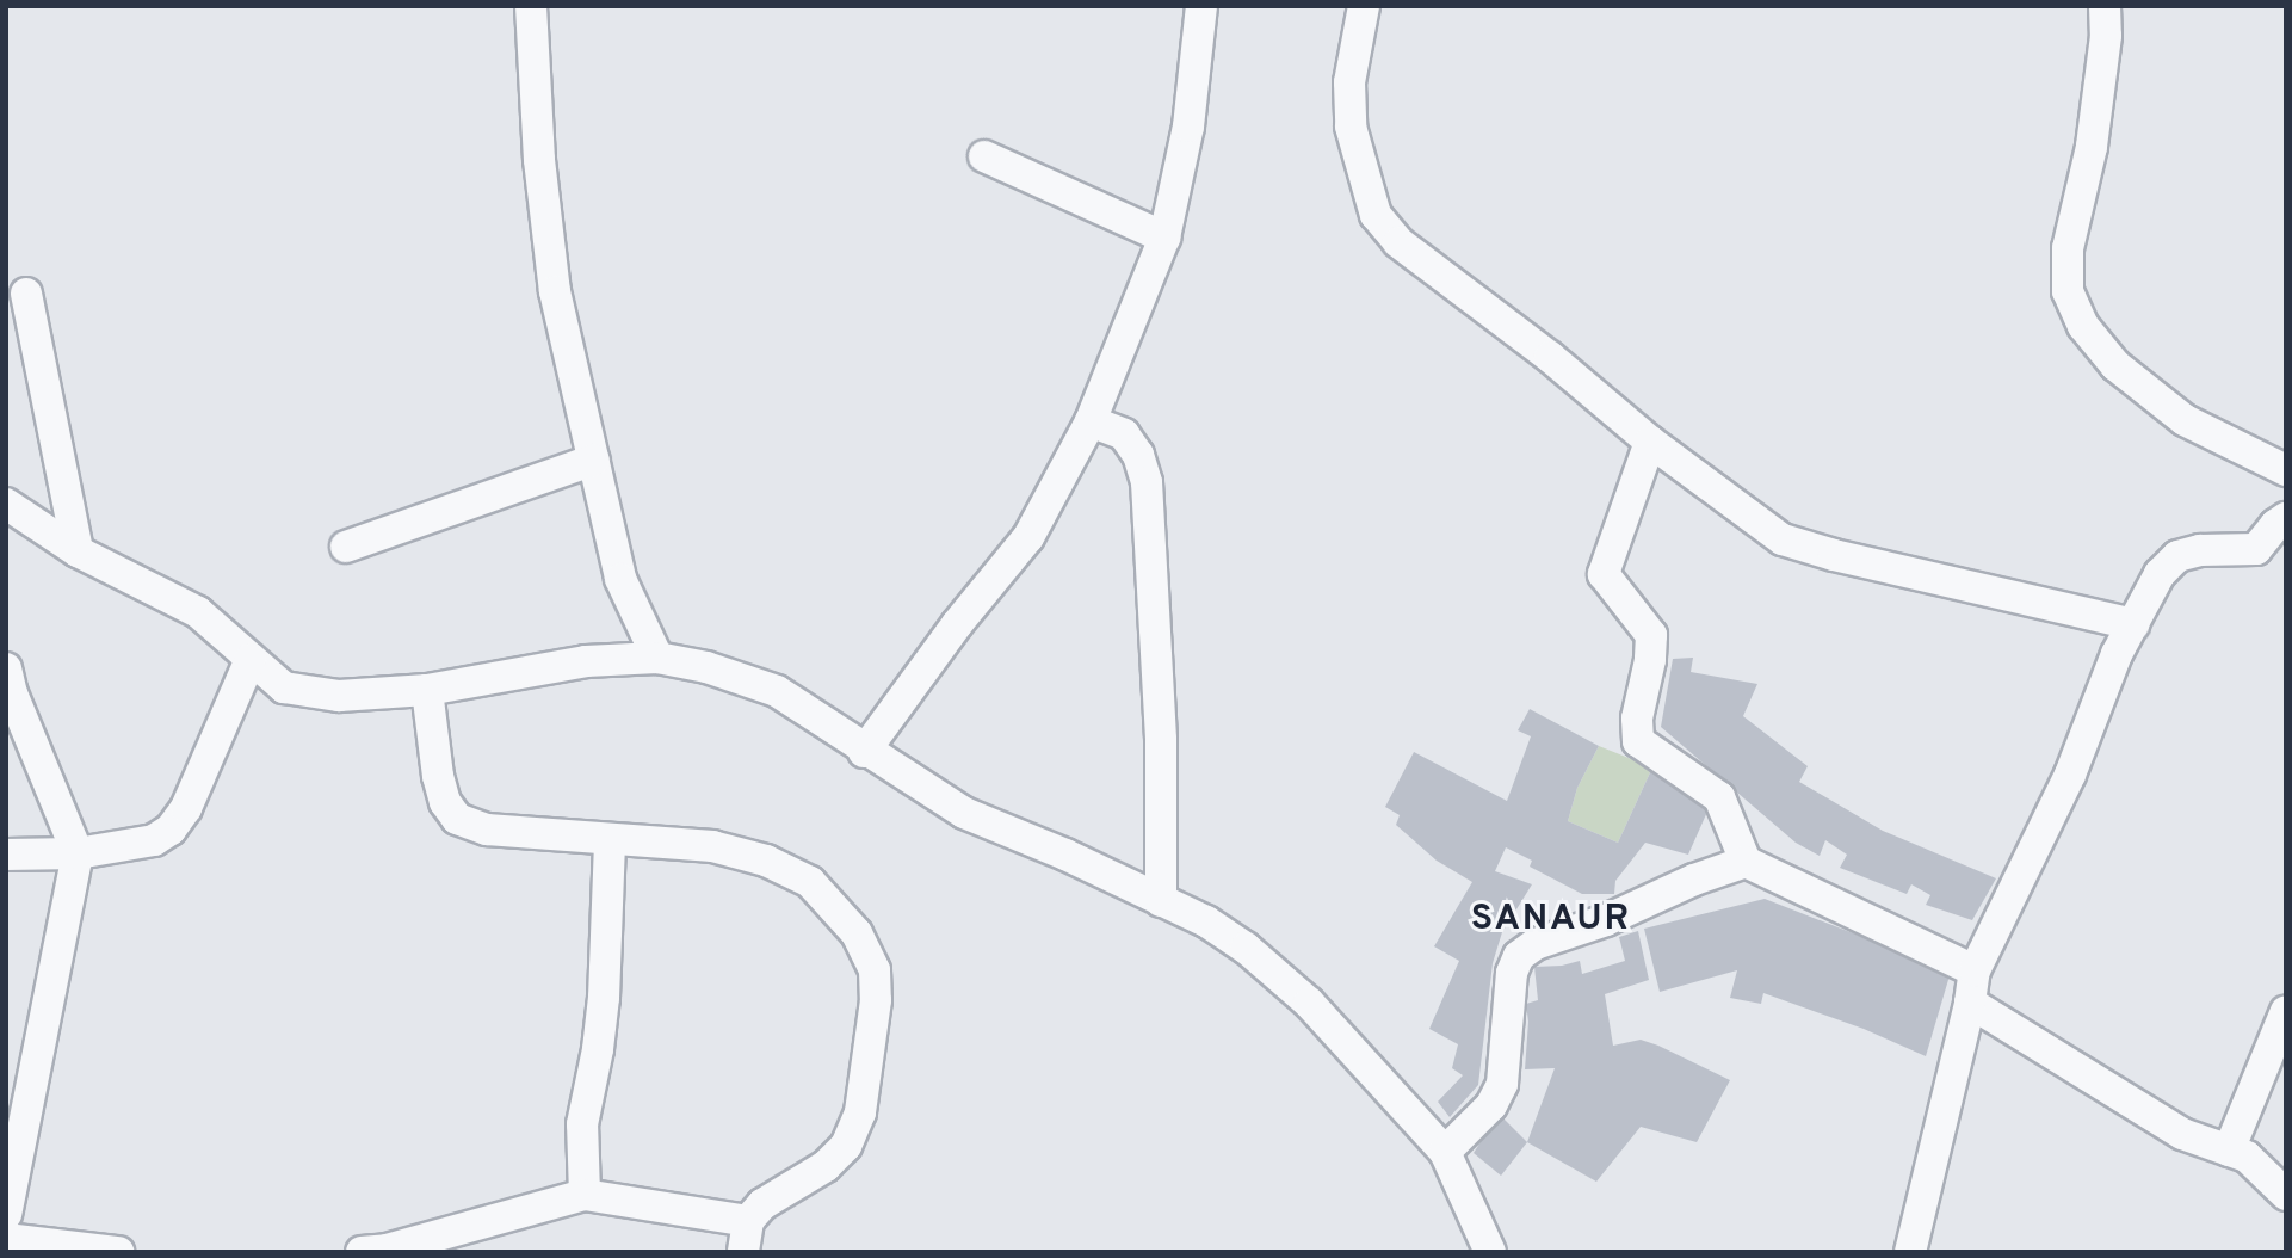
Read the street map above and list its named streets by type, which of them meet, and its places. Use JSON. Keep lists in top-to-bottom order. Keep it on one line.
{"districts":["SANAUR"]}
